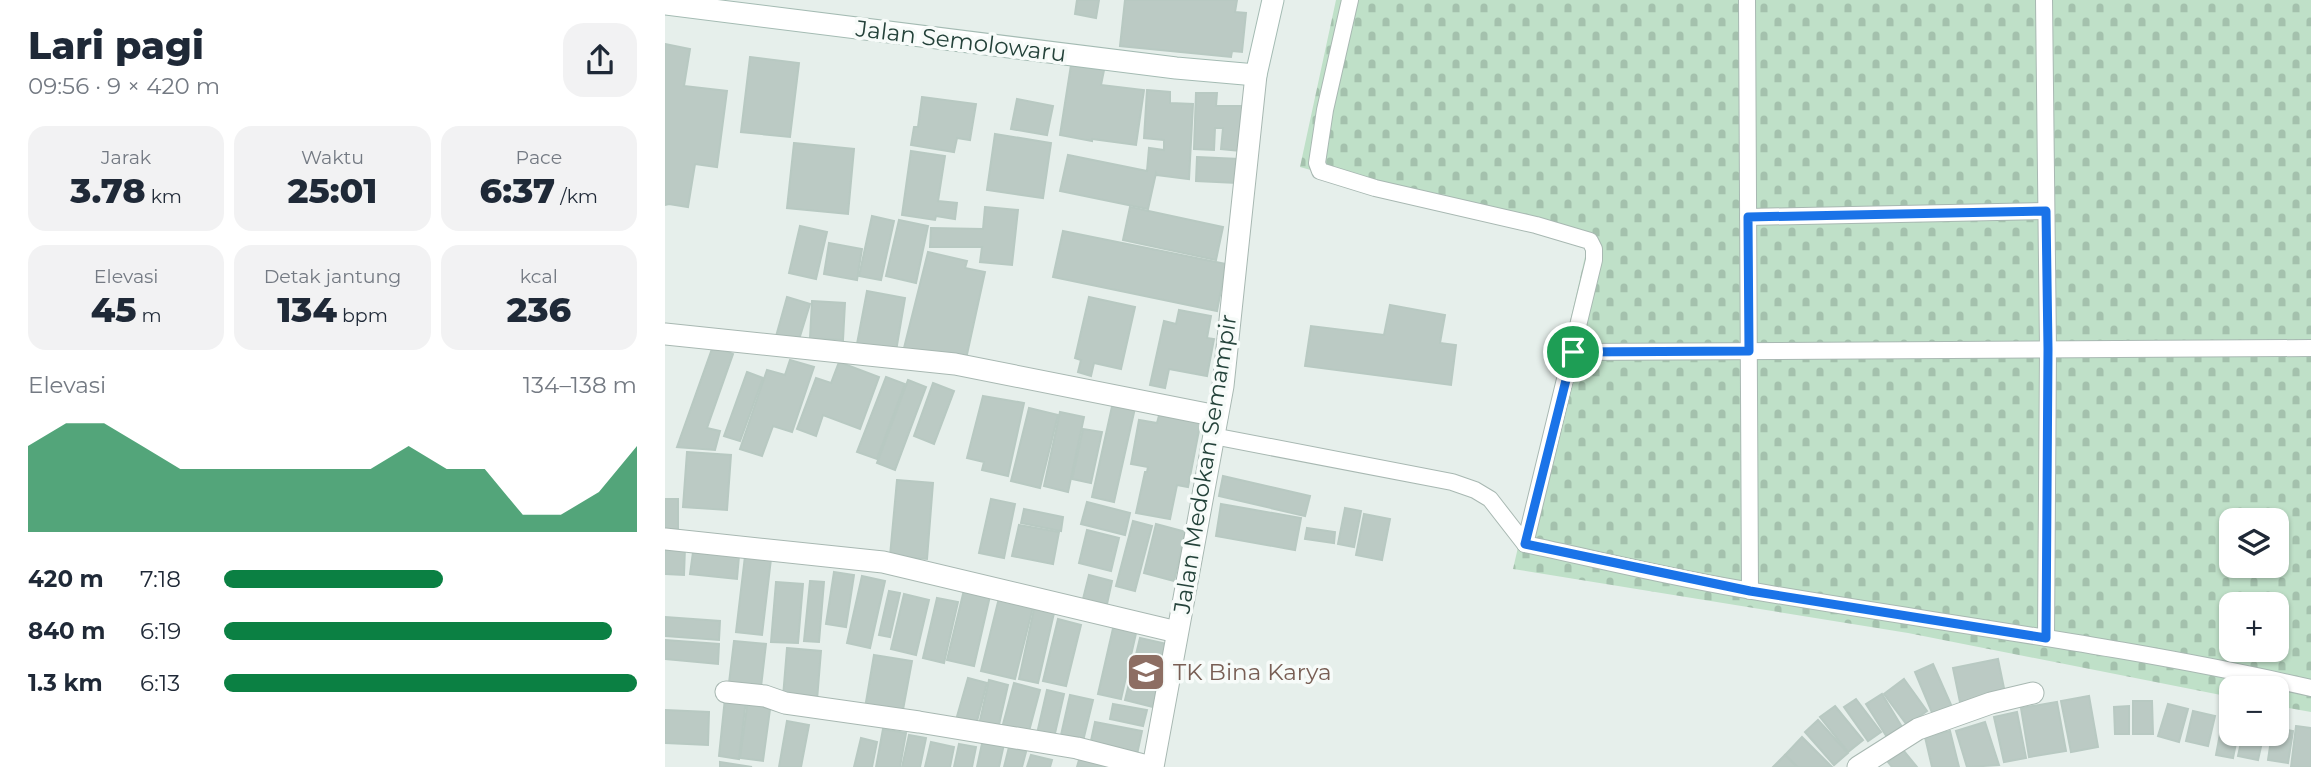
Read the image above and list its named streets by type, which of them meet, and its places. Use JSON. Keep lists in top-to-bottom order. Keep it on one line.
{"streets":{"street":["Jalan Semolowaru","Jalan Medokan Semampir"]},"crossings":[["Jalan Semolowaru","Jalan Medokan Semampir"]],"places":{"school or university":["TK Bina Karya"]},"page":{"heading":["Lari pagi","09:56 · 9 × 420 m"],"stats":[["Jarak","3.78 km"],["Waktu","25:01"],["Pace","6:37 /km"],["Elevasi","45 m"],["Detak jantung","134 bpm"],["kcal","236"]],"chart":["Elevasi","134–138 m"],"map_buttons":["+","−"],"list":[{"name":"420 m","note":"7:18"},{"name":"840 m","note":"6:19"},{"name":"1.3 km","note":"6:13"}]}}
